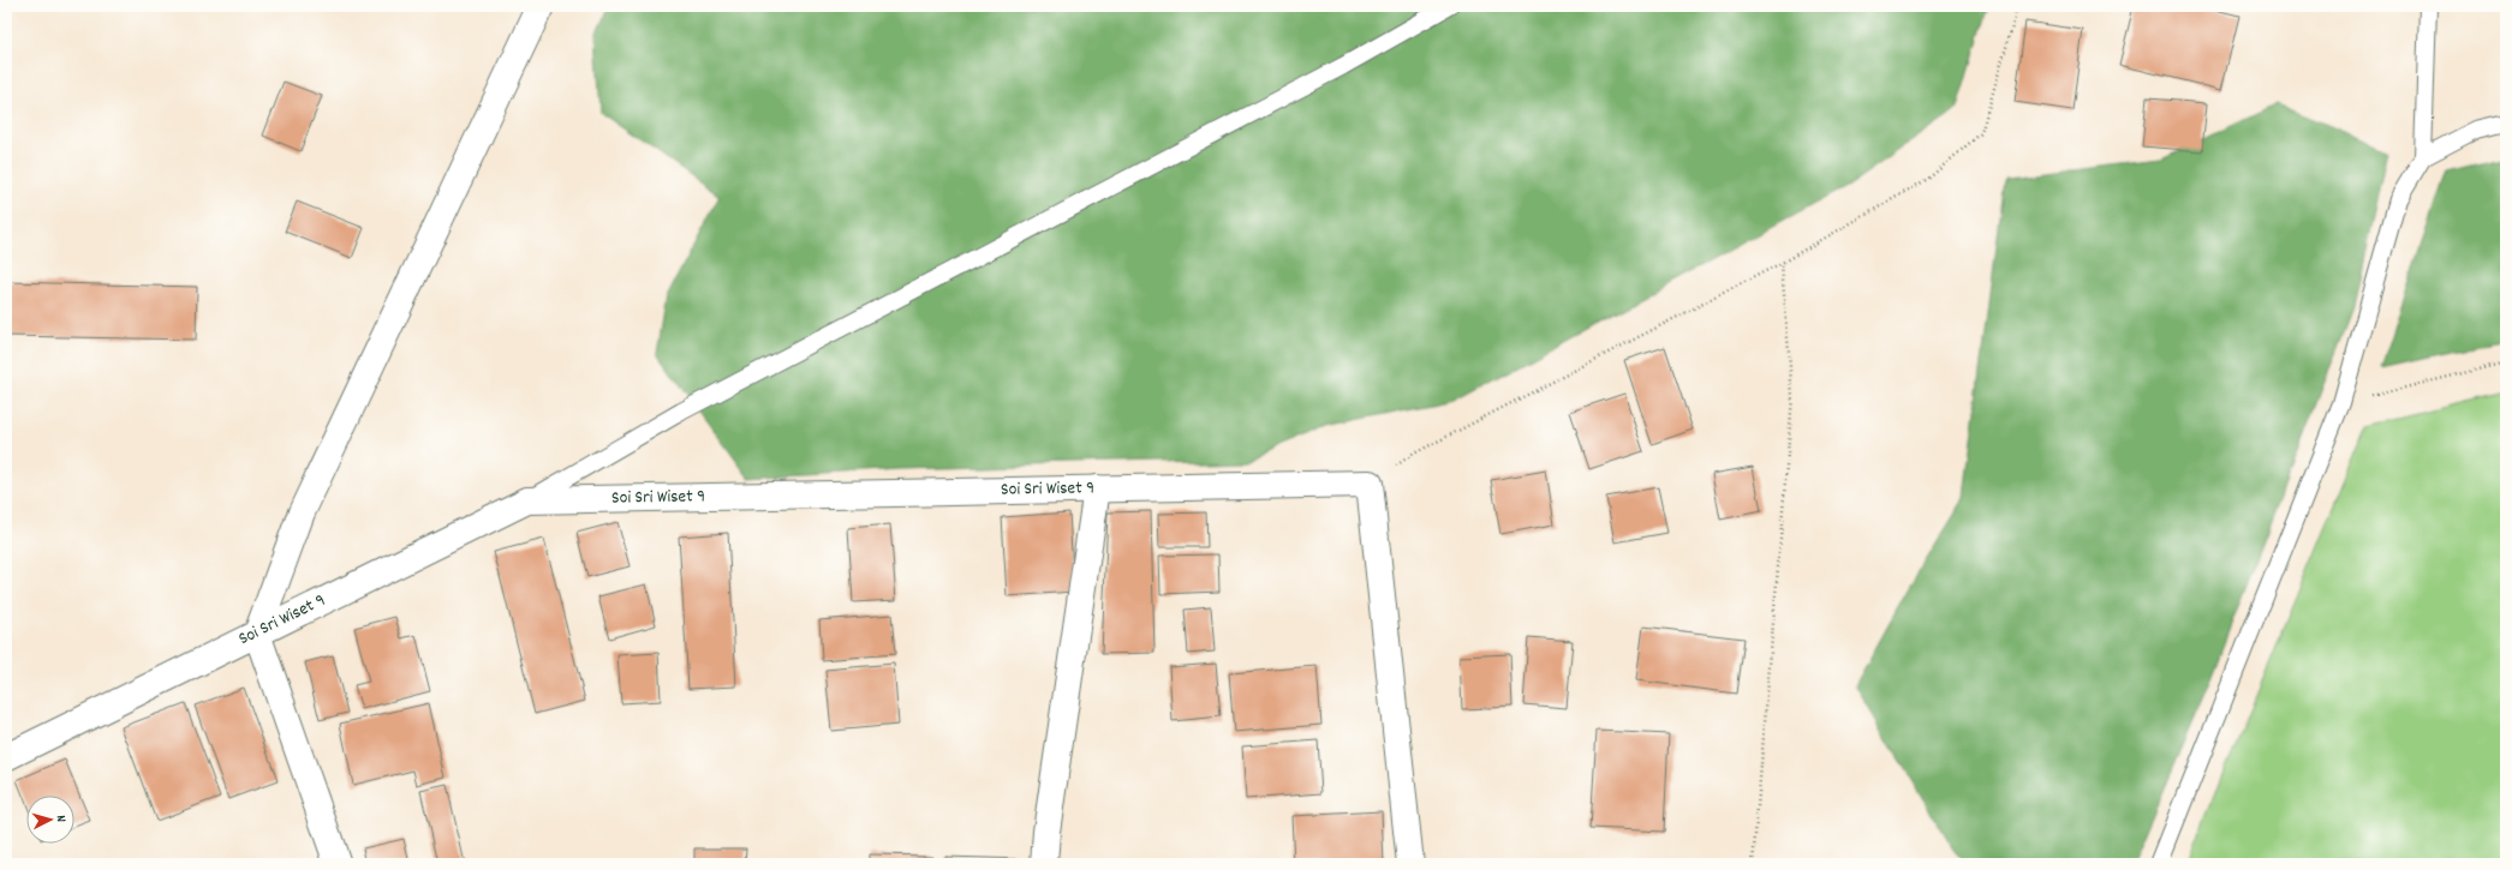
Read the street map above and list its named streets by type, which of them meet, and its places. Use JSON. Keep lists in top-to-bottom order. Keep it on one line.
{"streets":{"street":["Soi Sri Wiset 9"]},"north":"right"}
